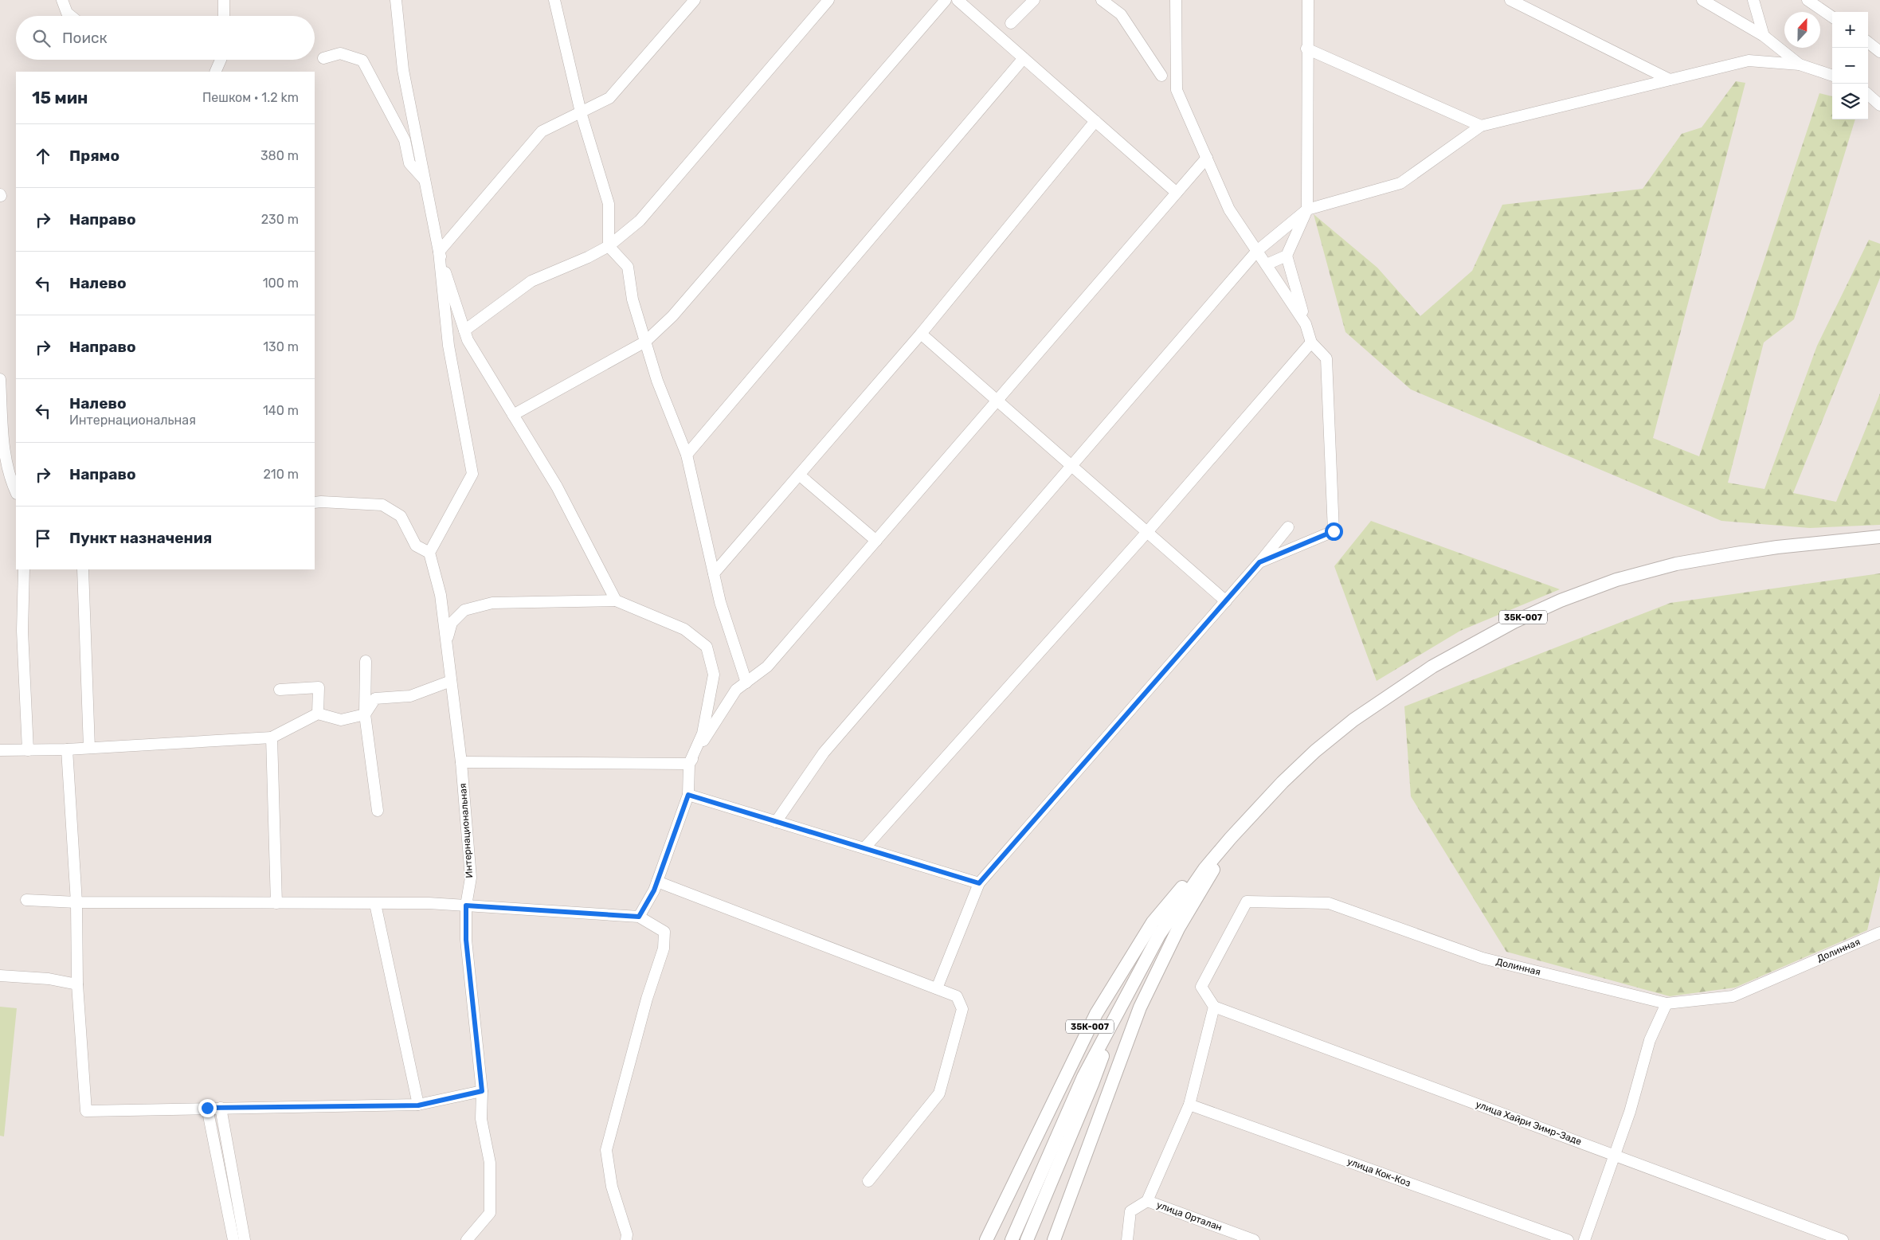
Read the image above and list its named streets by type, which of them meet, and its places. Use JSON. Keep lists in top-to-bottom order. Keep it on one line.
{"streets":{"main road":["35К-007"],"street":["Интернациональная","Долинная","улица Хайри Эимр-Заде","улица Кок-Коз","улица Орталан"]},"crossings":[["Долинная","улица Хайри Эимр-Заде"]],"north":"top","page":{"map_buttons":["+","−"],"search":"Поиск","heading":["15 мин","Пешком · 1.2 km"],"list":[["Прямо","380 m"],["Направо","230 m"],["Налево","100 m"],["Направо","130 m"],["Налево","Интернациональная","140 m"],["Направо","210 m"],"Пункт назначения"]}}
